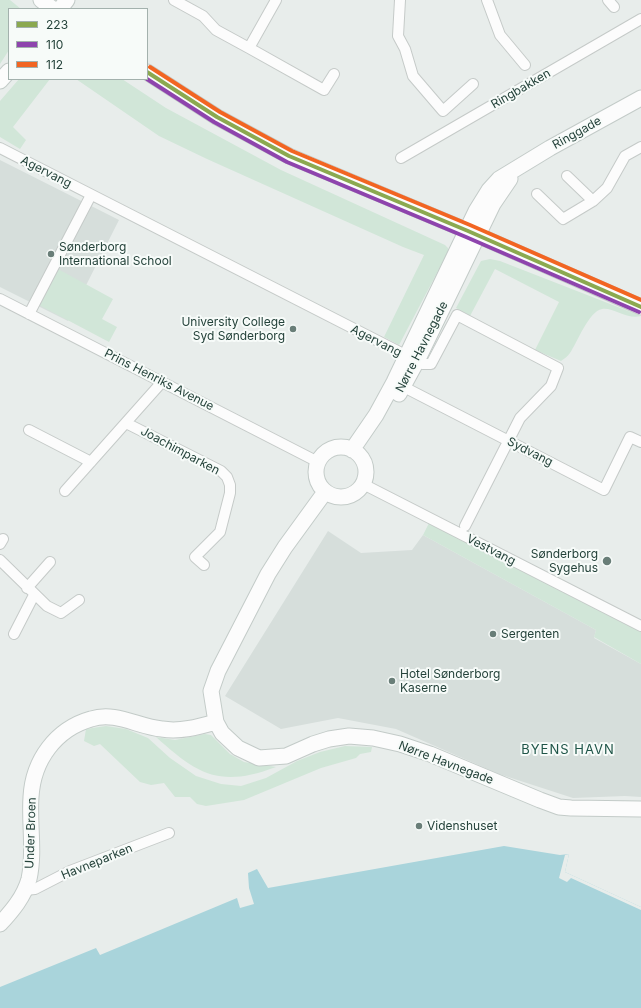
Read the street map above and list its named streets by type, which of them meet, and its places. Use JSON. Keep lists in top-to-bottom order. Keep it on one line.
{"streets":{"street":["Ringbakken","Ringgade","Agervang","Nørre Havnegade","Prins Henriks Avenue","Joachimparken","Sydvang","Vestvang","Under Broen","Havneparken"]},"crossings":[["Ringgade","Nørre Havnegade"],["Agervang","Nørre Havnegade"],["Agervang","Sydvang"],["Nørre Havnegade","Prins Henriks Avenue"],["Nørre Havnegade","Sydvang"],["Nørre Havnegade","Vestvang"],["Nørre Havnegade","Under Broen"],["Prins Henriks Avenue","Joachimparken"],["Prins Henriks Avenue","Vestvang"],["Under Broen","Havneparken"]],"districts":["BYENS HAVN"],"places":["Sønderborg International School","University College Syd Sønderborg","Sønderborg Sygehus","Sergenten","Hotel Sønderborg Kaserne","Videnshuset"],"lines":["transit line 112","transit line 223","transit line 110"],"legend":["223","110","112"]}
